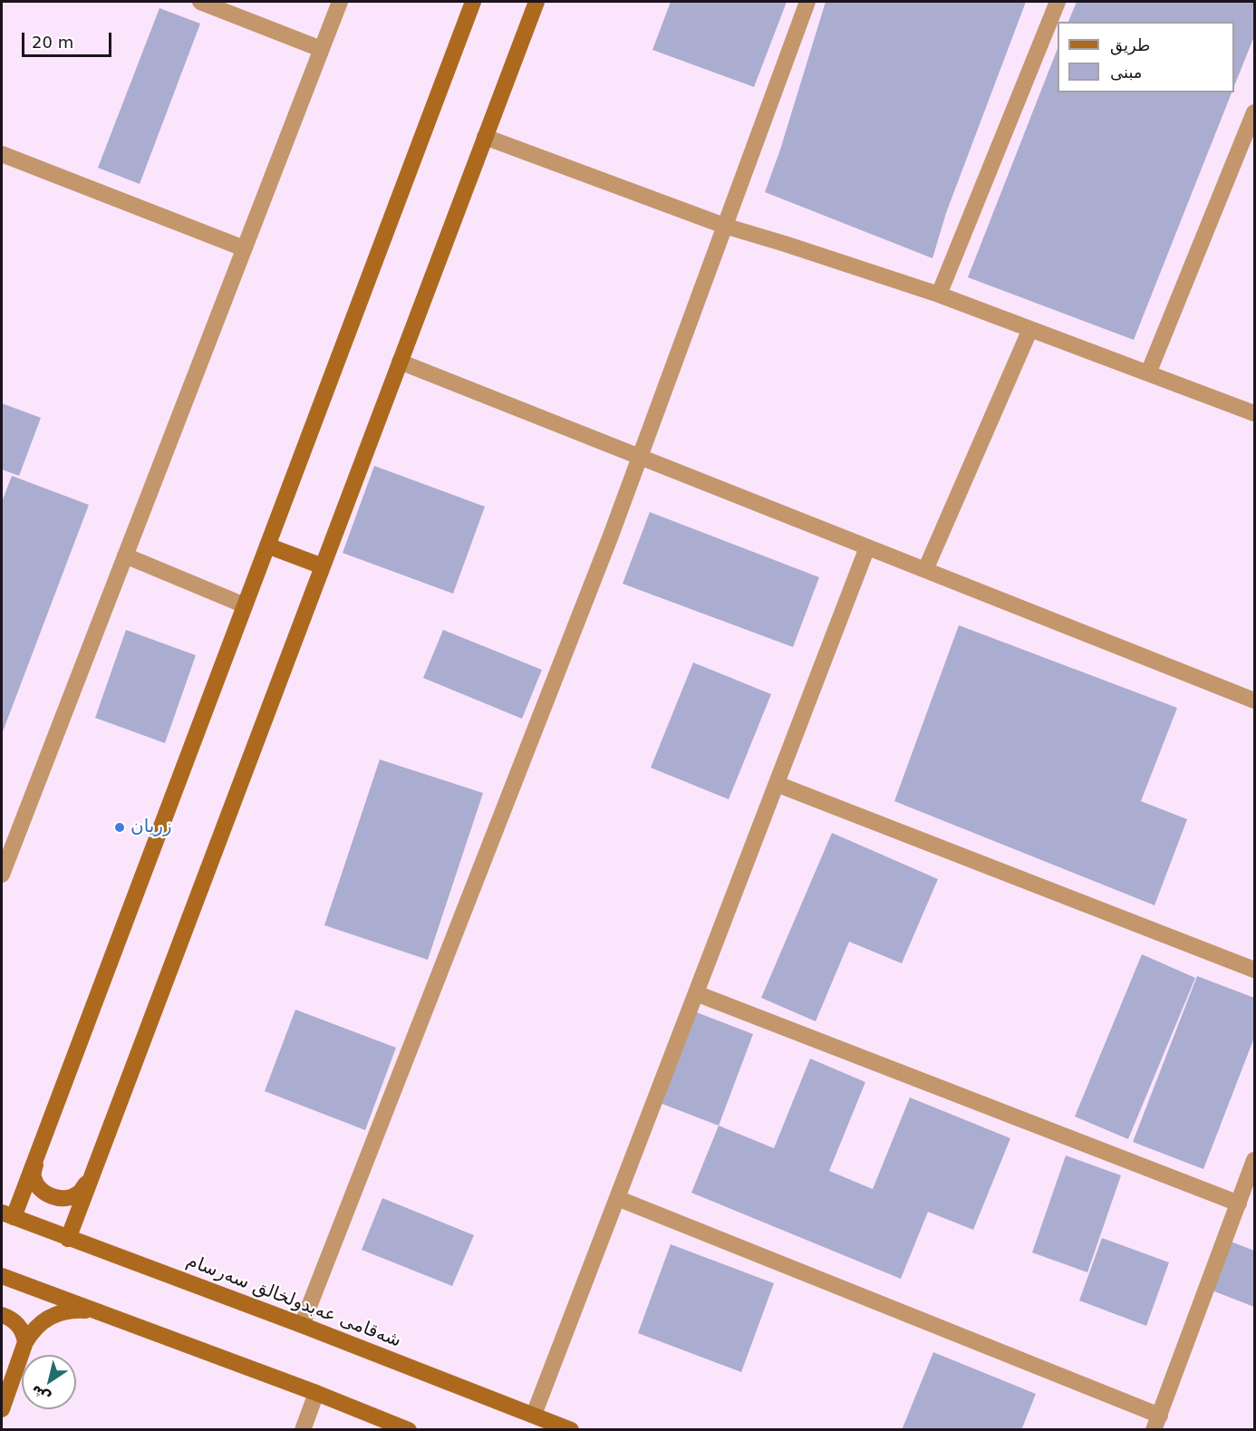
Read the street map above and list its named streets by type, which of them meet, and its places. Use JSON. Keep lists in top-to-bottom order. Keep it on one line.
{"streets":{"street":["شەقامی عەبدولخالق سەرسام"]},"places":["زریان"],"legend":["طريق","مبنى"],"scale_bar":"20 m","north":"bottom left"}
